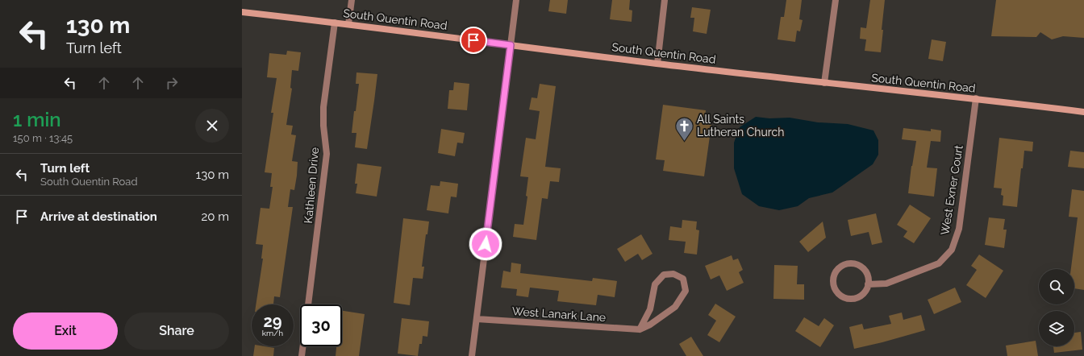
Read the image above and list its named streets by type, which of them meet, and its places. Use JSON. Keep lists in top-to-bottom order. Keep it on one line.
{"streets":{"main road":["South Quentin Road"],"street":["Kathleen Drive","West Exner Court","West Lanark Lane"]},"crossings":[["South Quentin Road","Kathleen Drive"],["South Quentin Road","West Exner Court"]],"places":{"church":["All Saints Lutheran Church"]},"page":{"turn":["130 m","Turn left"],"heading":["1 min","150 m · 13:45"],"list":[{"name":"Turn left","note":"South Quentin Road","value":"130 m"},{"name":"Arrive at destination","value":"20 m"}],"speed":"29 km/h","limit":"30","buttons":["Exit","Share"]}}
